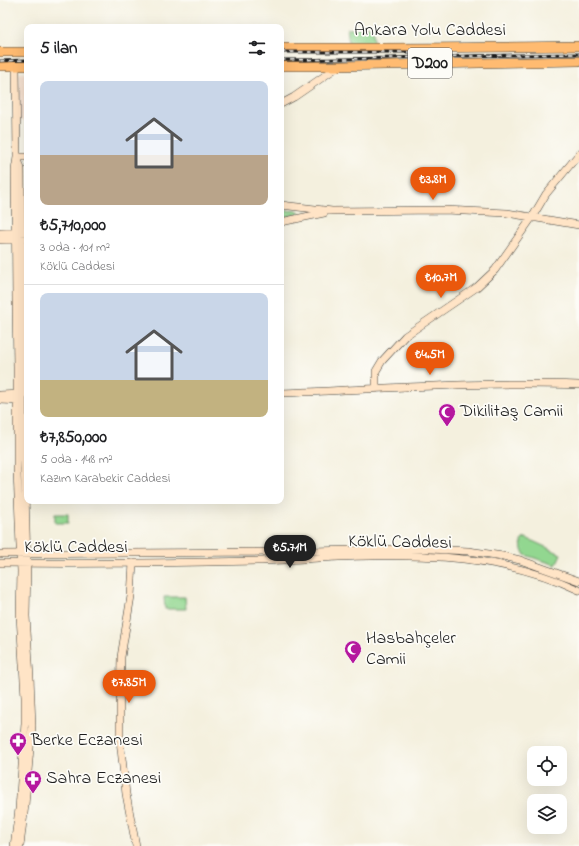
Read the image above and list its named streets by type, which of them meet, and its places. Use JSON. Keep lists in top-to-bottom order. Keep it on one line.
{"streets":{"highway":["Ankara Yolu Caddesi","D200"],"main road":["Köklü Caddesi"]},"places":{"mosque":["Dikilitaş Camii","Hasbahçeler Camii"],"pharmacy":["Berke Eczanesi","Sahra Eczanesi"]},"page":{"heading":"5 ilan","list":[{"name":"₺5,710,000","note":"3 oda · 101 m² · Köklü Caddesi"},{"name":"₺7,850,000","note":"5 oda · 148 m² · Kazım Karabekir Caddesi"}],"price":["₺3.8M","₺10.7M","₺4.5M","₺5.71M","₺7.85M"]}}
